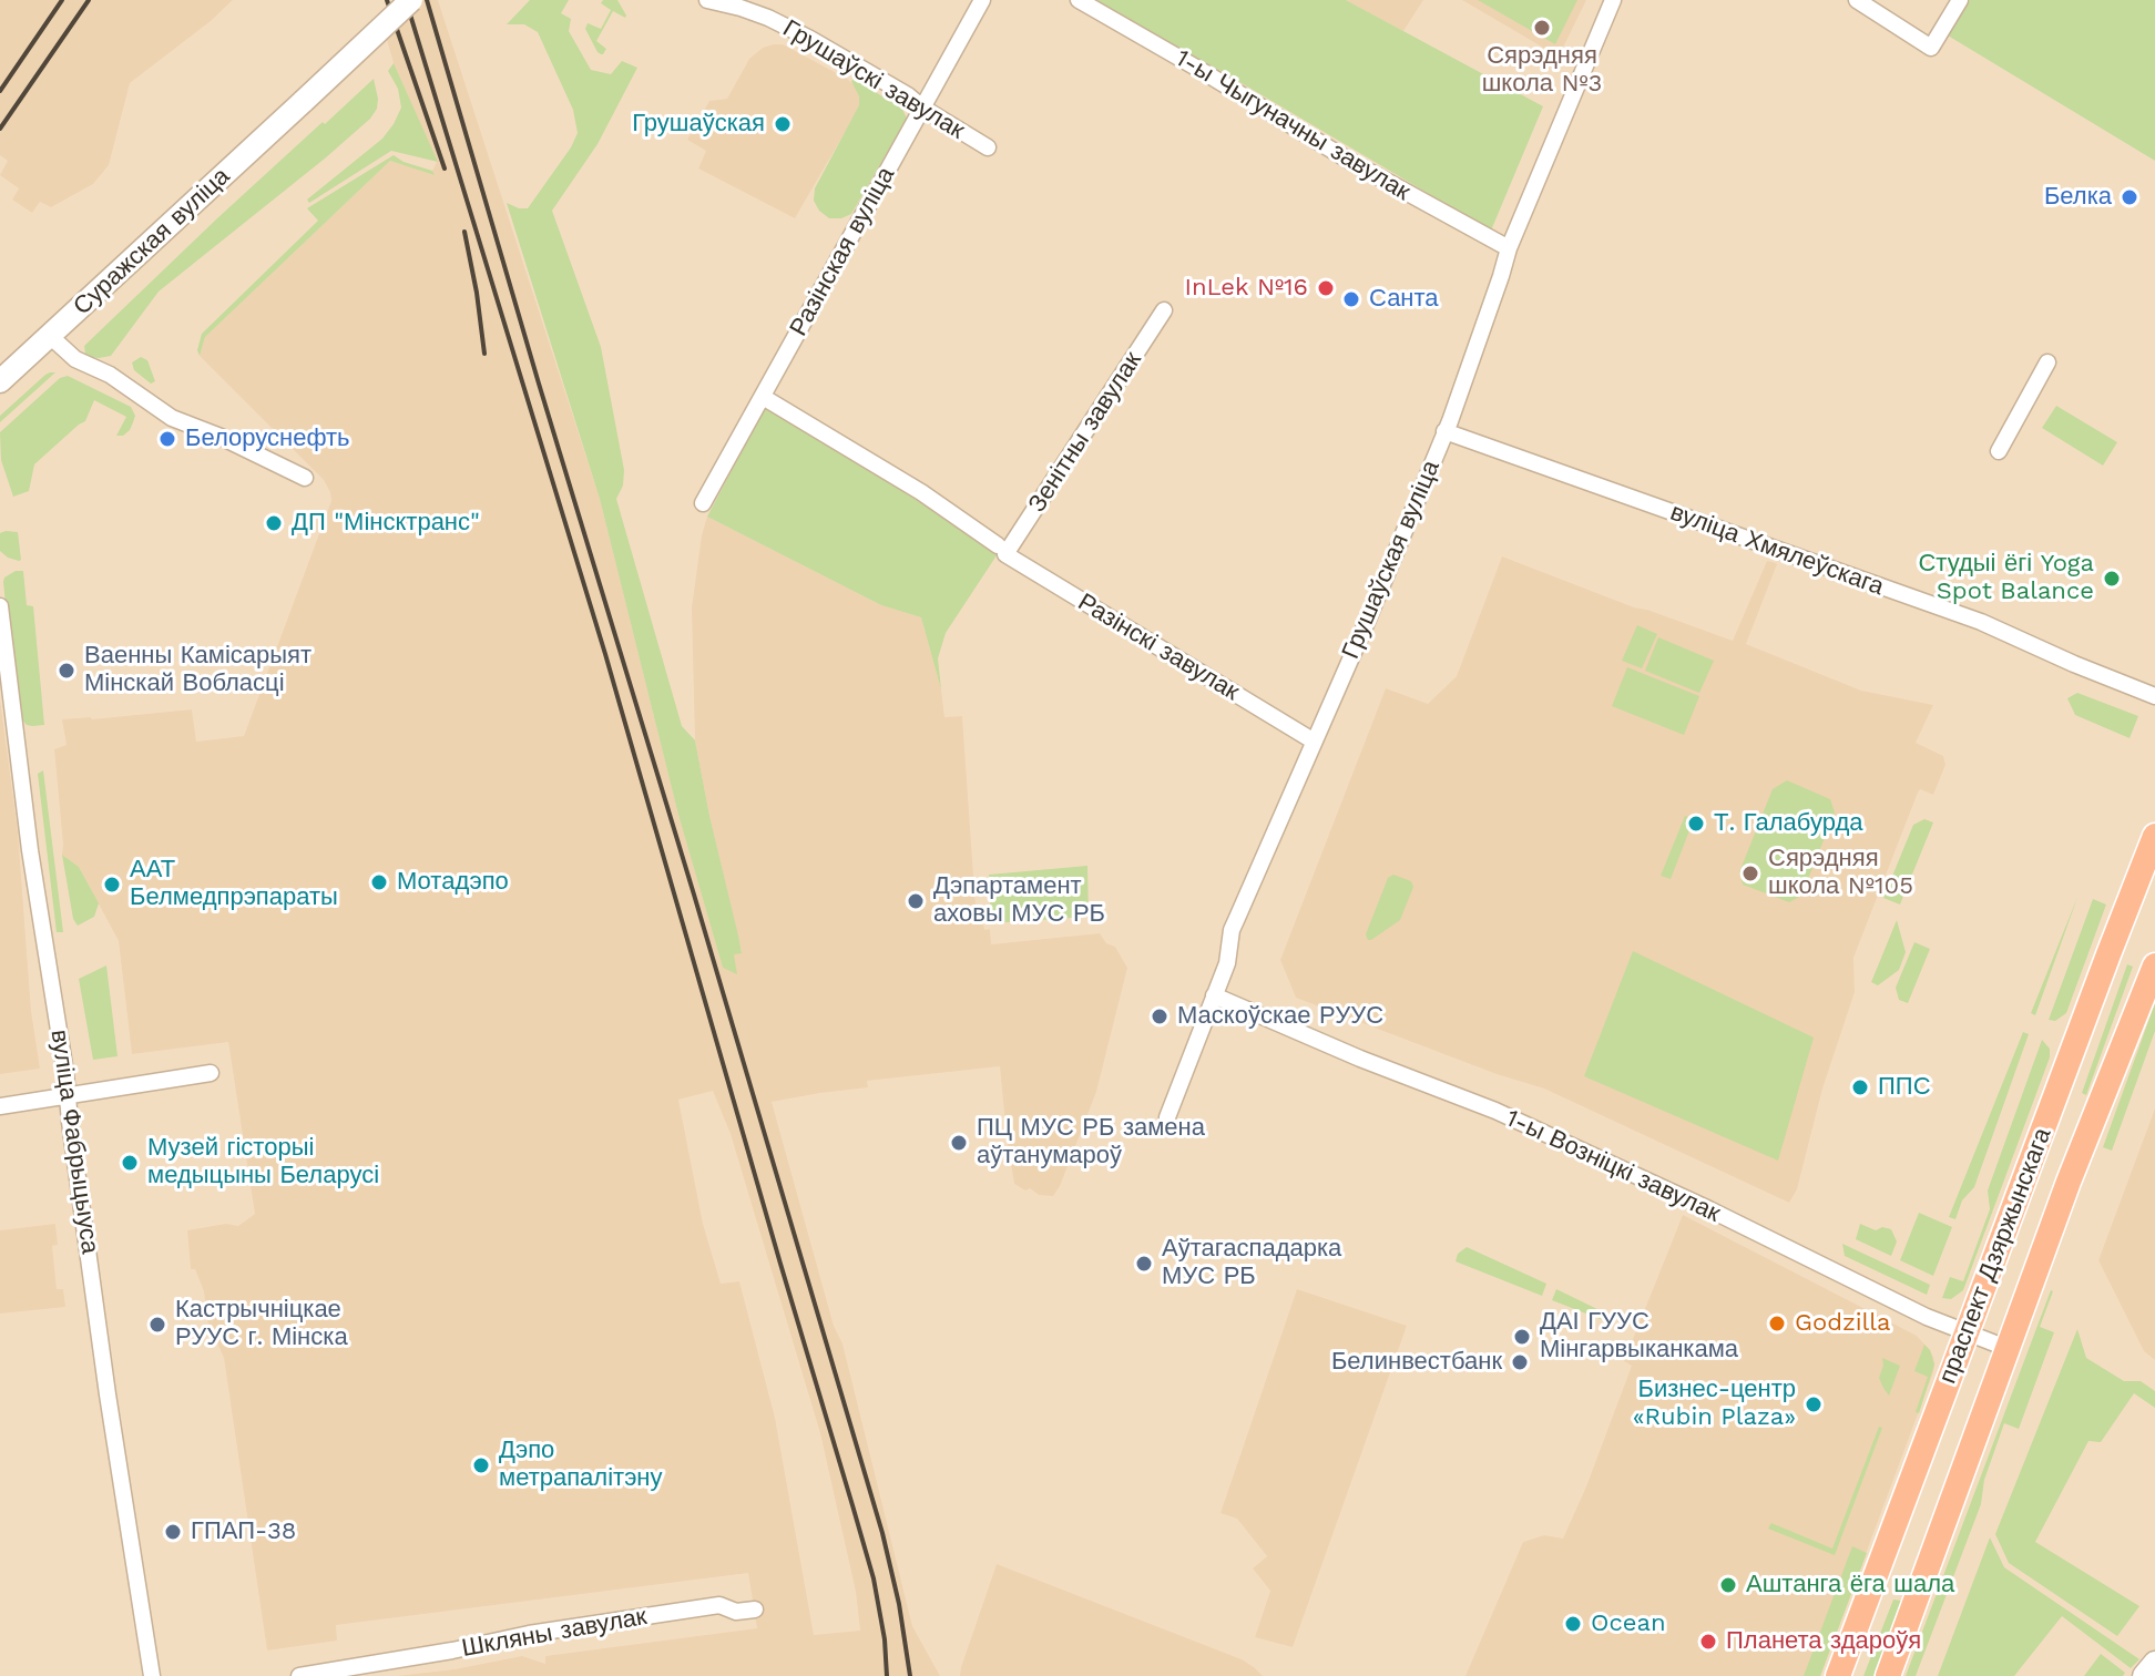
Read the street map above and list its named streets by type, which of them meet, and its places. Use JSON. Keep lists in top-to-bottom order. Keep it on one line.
{"streets":{"main road":["Суражская вуліца","праспект Дзяржынскага"],"street":["Грушаўскі завулак","1-ы Чыгуначны завулак","Разінская вуліца","Зенітны завулак","вуліца Хмялеўскага","Грушаўская вуліца","Разінскі завулак","вуліца Фабрыцыуса","1-ы Возніцкі завулак","Шкляны завулак"]},"crossings":[["Грушаўскі завулак","Разінская вуліца"],["1-ы Чыгуначны завулак","Грушаўская вуліца"],["Разінская вуліца","Разінскі завулак"],["Зенітны завулак","Разінскі завулак"],["вуліца Хмялеўскага","Грушаўская вуліца"],["Грушаўская вуліца","Разінскі завулак"],["Грушаўская вуліца","1-ы Возніцкі завулак"],["1-ы Возніцкі завулак","праспект Дзяржынскага"]],"places":["Сярэдняя школа №3","Грушаўская","Белка","InLek №16","Санта","Белоруснефть","ДП \"Мінсктранс\"","Студыі ёгі Yoga Spot Balance","Ваенны Камісарыят Мінскай Вобласці","Т. Галабурда","Сярэдняя школа №105","Мотадэпо","ААТ Белмедпрэпараты","Дэпартамент аховы МУС РБ","Маскоўскае РУУС","ППС","ПЦ МУС РБ замена аўтанумароў","Музей гісторыі медыцыны Беларусі","Аўтагаспадарка МУС РБ","Godzilla","Кастрычніцкае РУУС г. Мінска","ДАІ ГУУС Мінгарвыканкама","Белинвестбанк","Бизнес-центр «Rubin Plaza»","Дэпо метрапалітэну","ГПАП-38","Аштанга ёга шала","Ocean","Планета здароўя"]}
